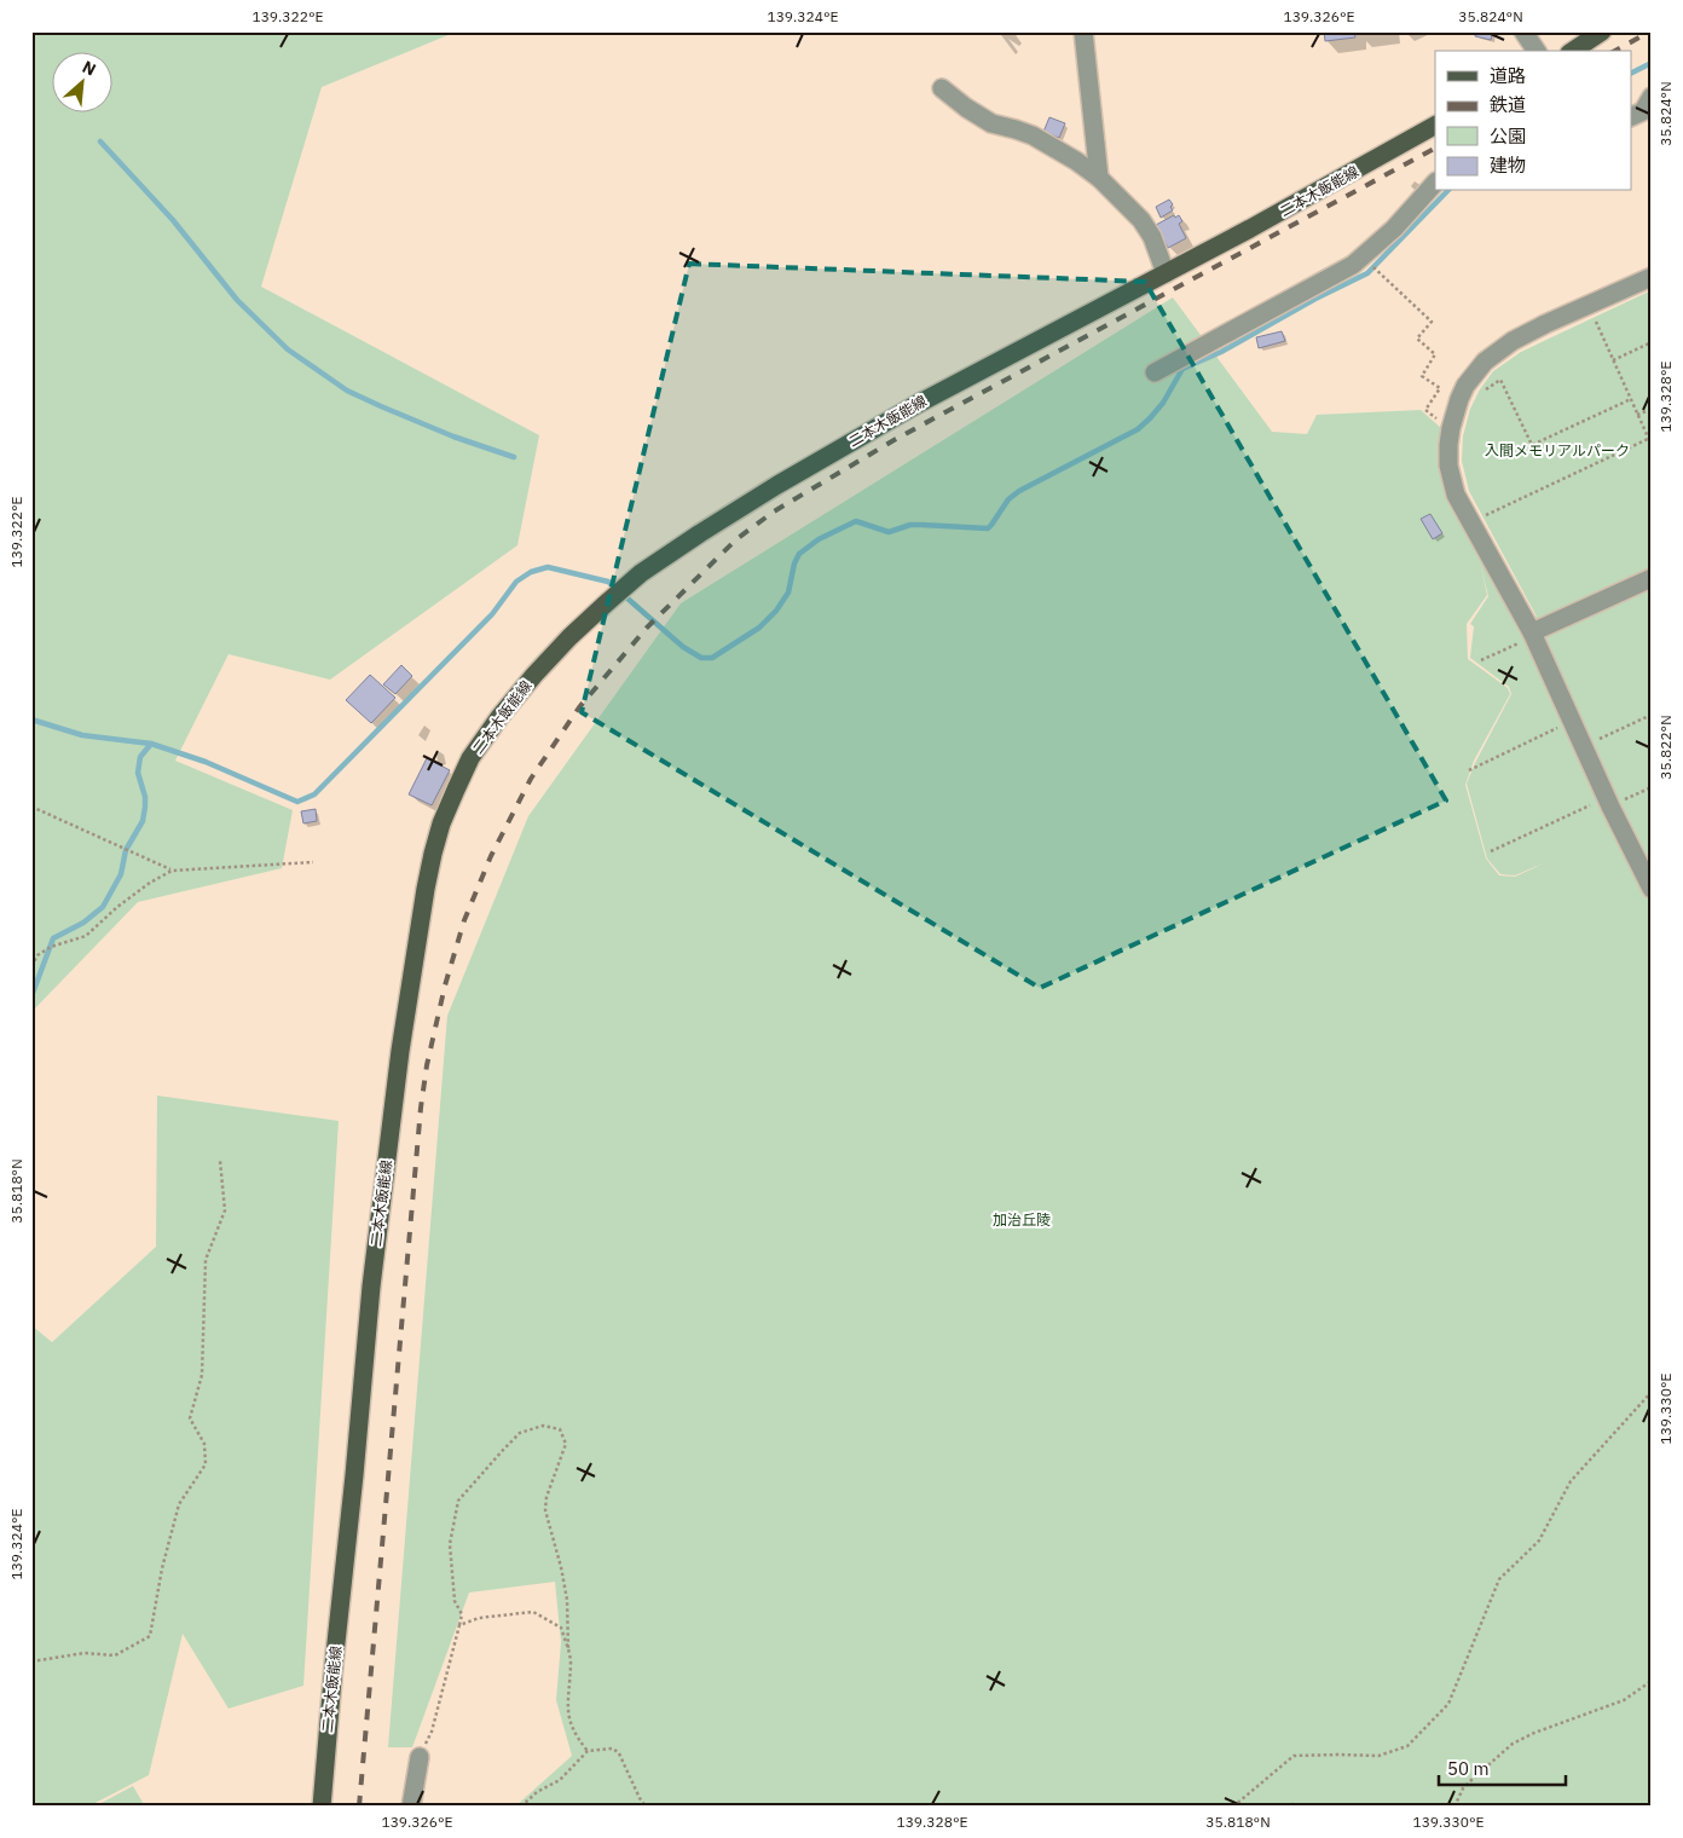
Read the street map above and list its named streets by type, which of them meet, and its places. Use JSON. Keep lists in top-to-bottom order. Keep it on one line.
{"streets":{"main road":["二本木飯能線"]},"parks":["入間メモリアルパーク","加治丘陵"],"legend":["道路","鉄道","公園","建物"],"scale_bar":"50 m","north":"top right","coordinates":["139.322°E","139.324°E","139.326°E","35.824°N","139.328°E","35.822°N","35.818°N","139.330°E"]}
